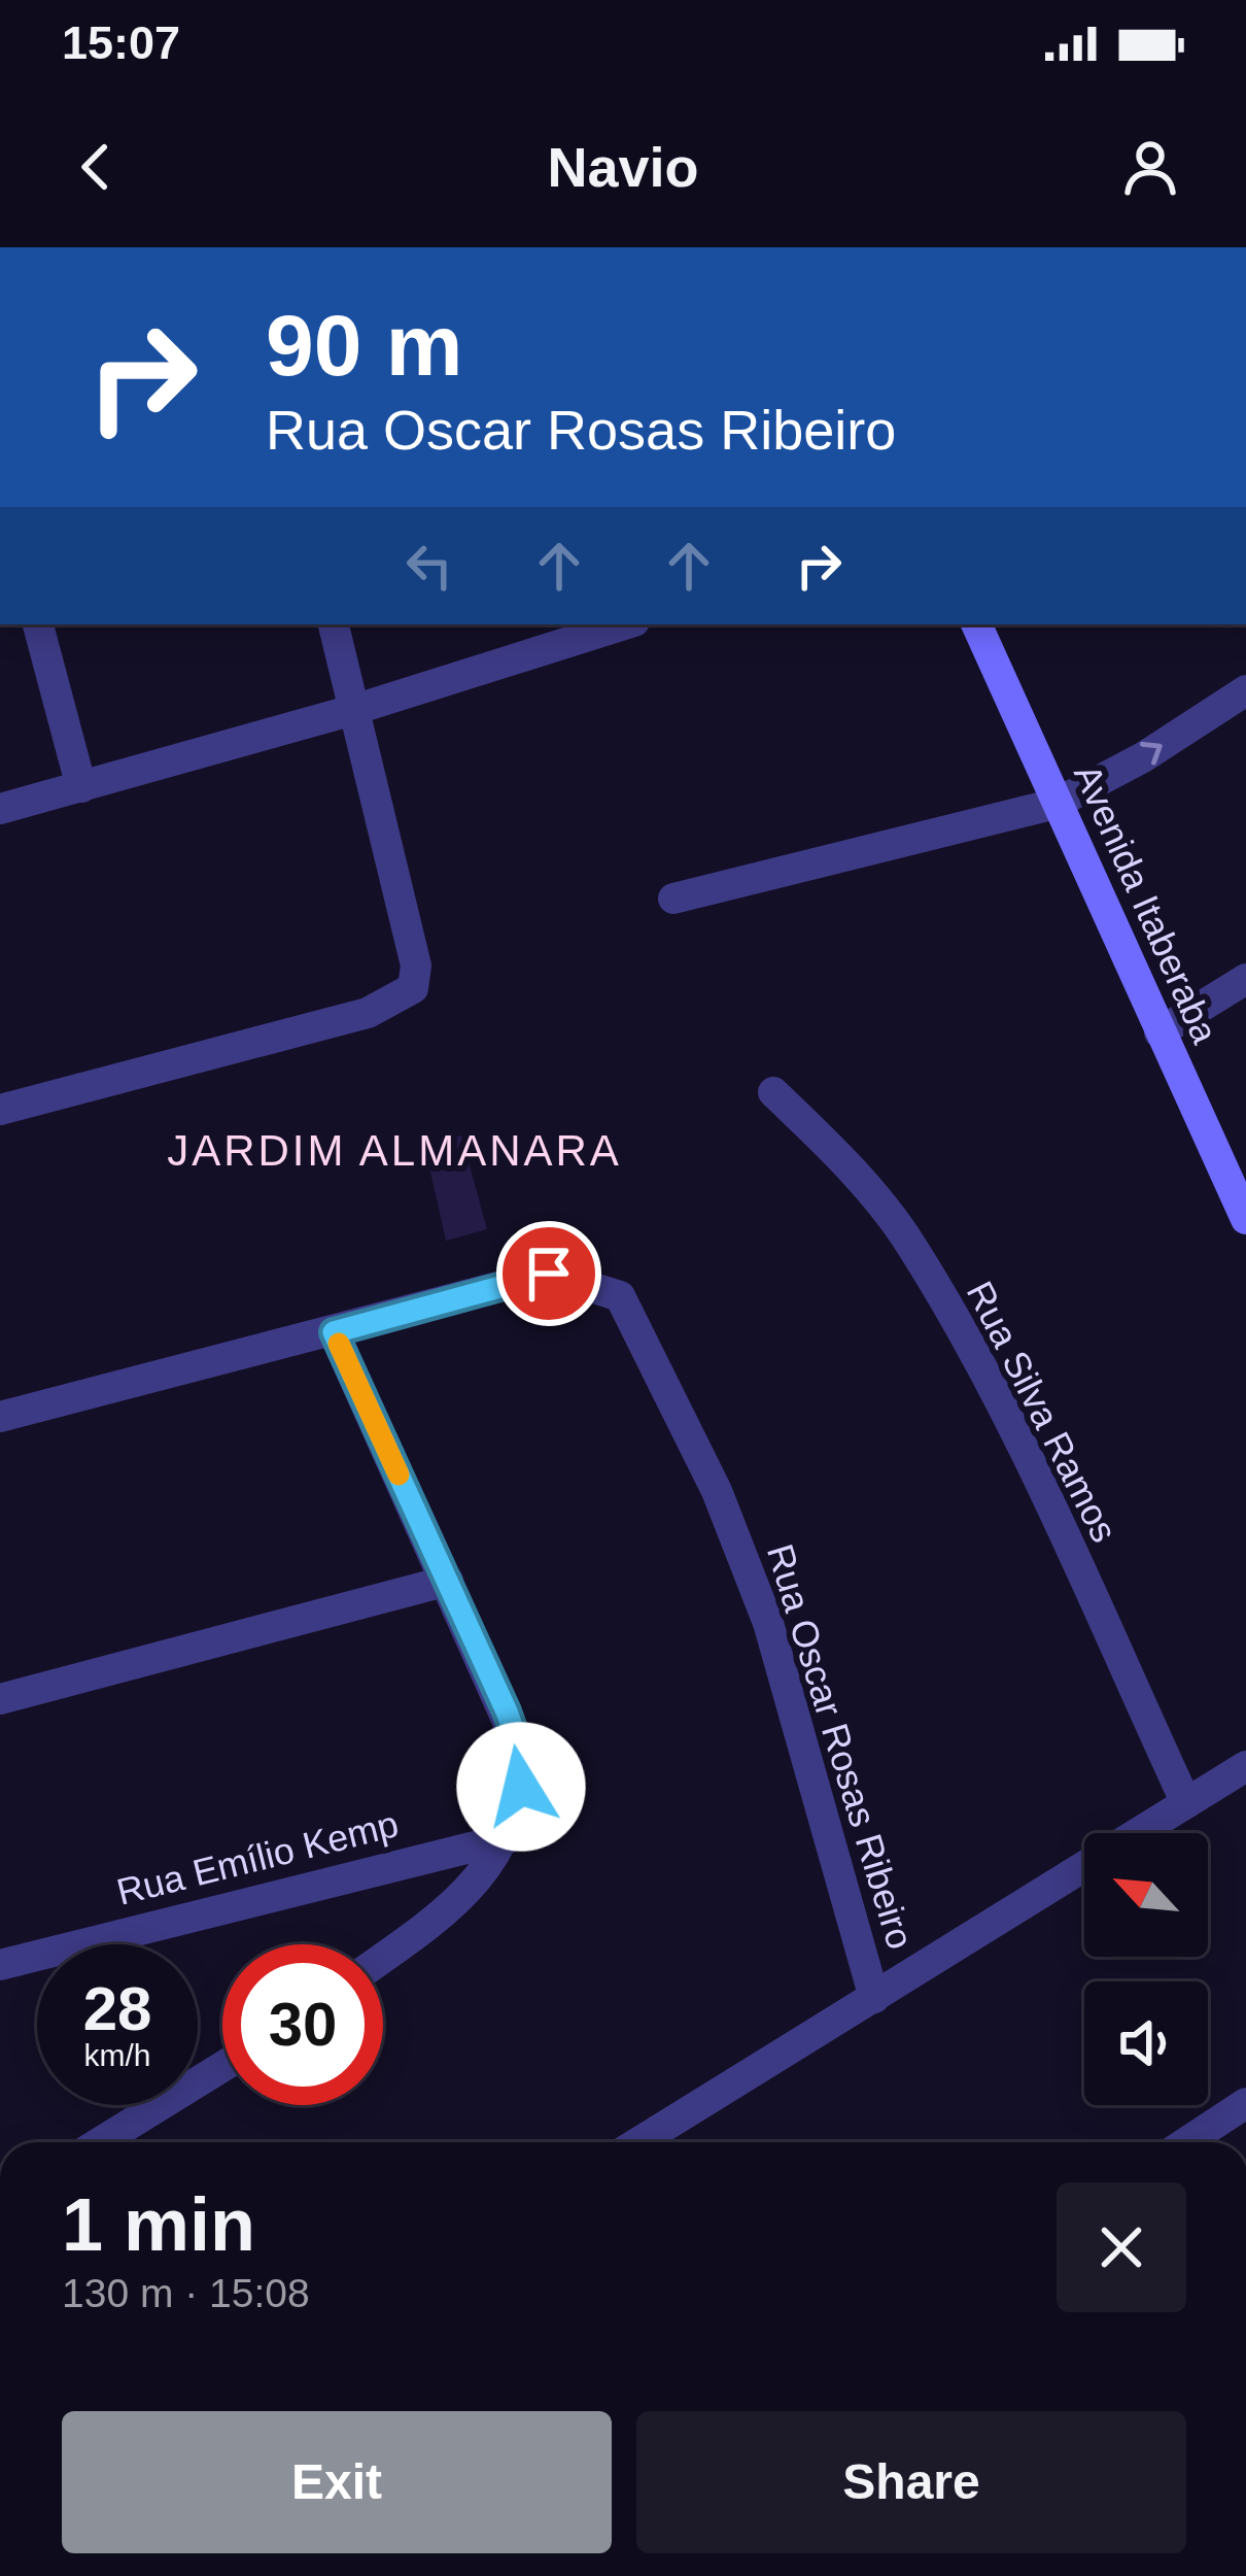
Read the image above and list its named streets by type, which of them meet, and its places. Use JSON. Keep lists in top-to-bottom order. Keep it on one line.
{"streets":{"main road":["Avenida Itaberaba"],"street":["Rua Silva Ramos","Rua Oscar Rosas Ribeiro","Rua Emílio Kemp"]},"districts":["JARDIM ALMANARA"],"north":"top left","page":{"status":"15:07","header":"Navio","turn":["90 m","Rua Oscar Rosas Ribeiro"],"speed":"28 km/h","limit":"30","heading":["1 min","130 m · 15:08"],"buttons":["Exit","Share"]}}
